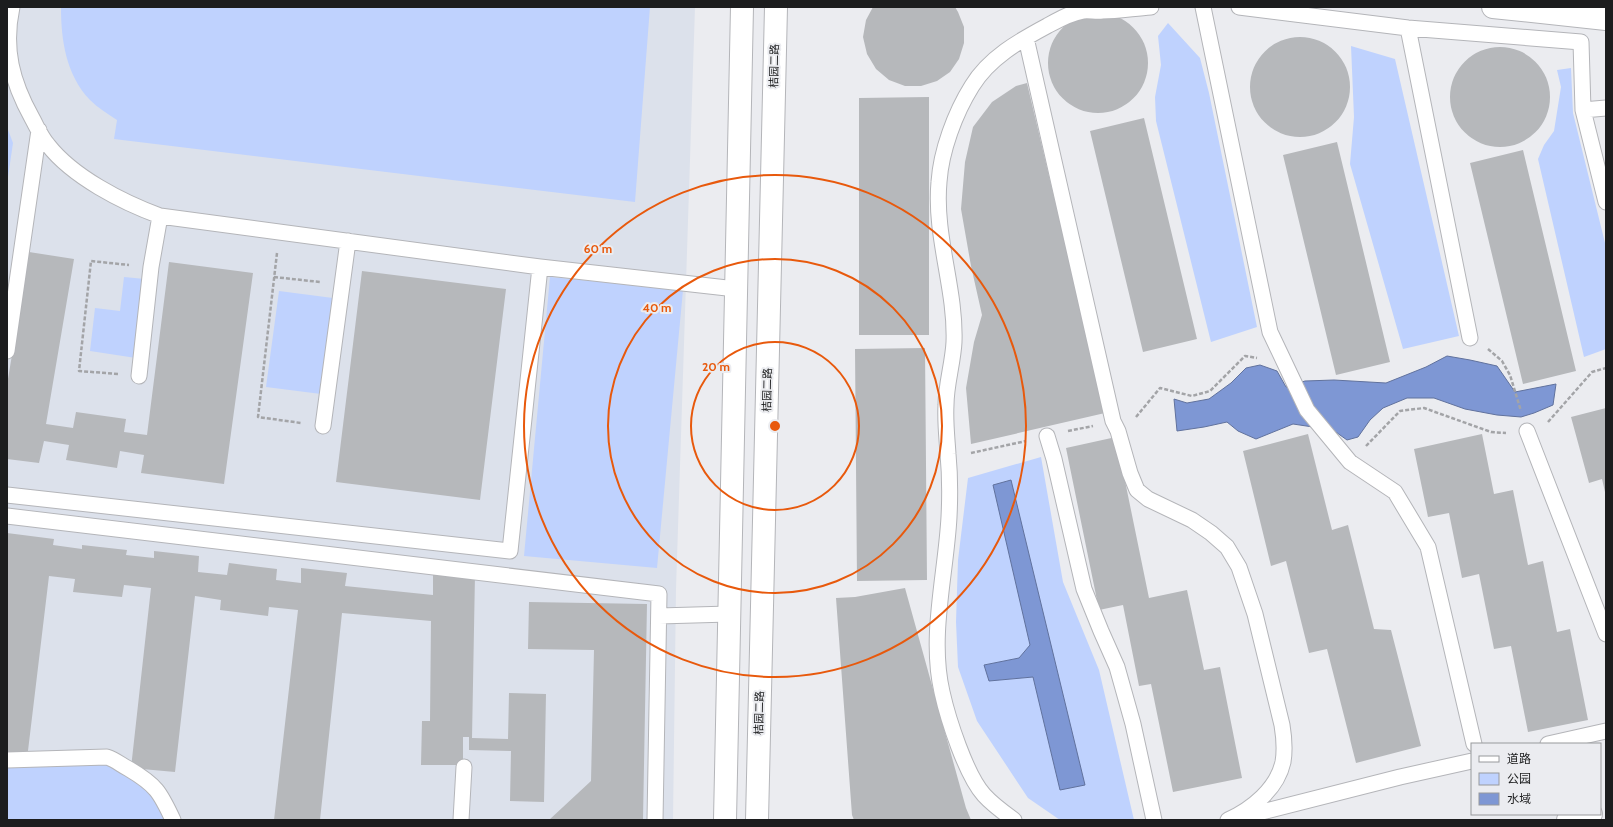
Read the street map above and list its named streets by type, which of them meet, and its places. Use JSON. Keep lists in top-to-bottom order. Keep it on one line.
{"streets":{"street":["桔园二路"]},"legend":["道路","公园","水域"],"rings":["60 m","40 m","20 m"]}
